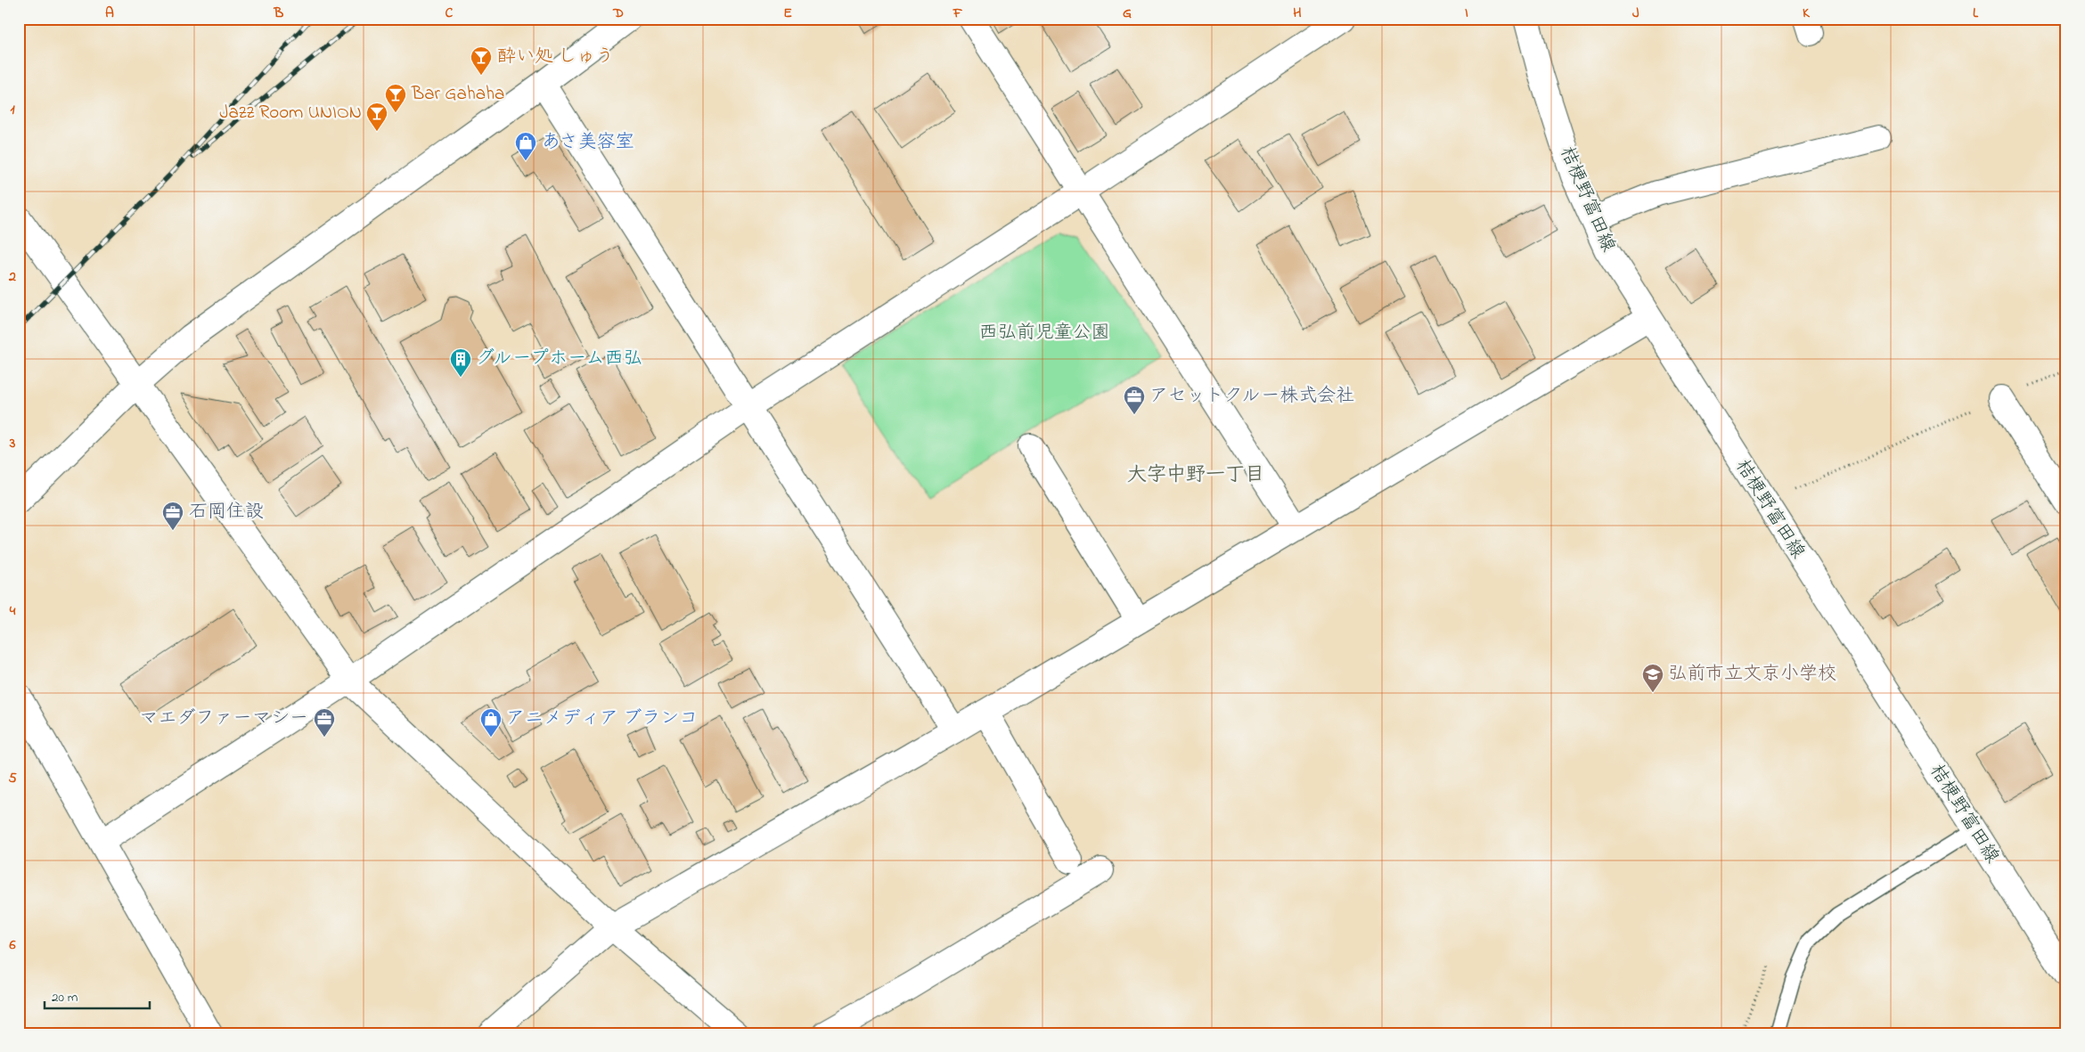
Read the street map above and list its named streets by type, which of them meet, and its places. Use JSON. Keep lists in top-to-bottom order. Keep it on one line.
{"streets":{"street":["桔梗野富田線"]},"districts":["大字中野一丁目"],"parks":["西弘前児童公園"],"places":{"bar":["酔い処 しゅう","Bar Gahaha","Jazz Room UNION"],"shop":["あさ美容室","アニメディア ブランコ"],"building":["グループホーム西弘"],"office":["アセットクルー株式会社","石岡住設","マエダファーマシー"],"school or university":["弘前市立文京小学校"]},"scale_bar":"20 m","grid":{"columns":["A","B","C","D","E","F","G","H","I","J","K","L"],"rows":["1","2","3","4","5","6"]}}
